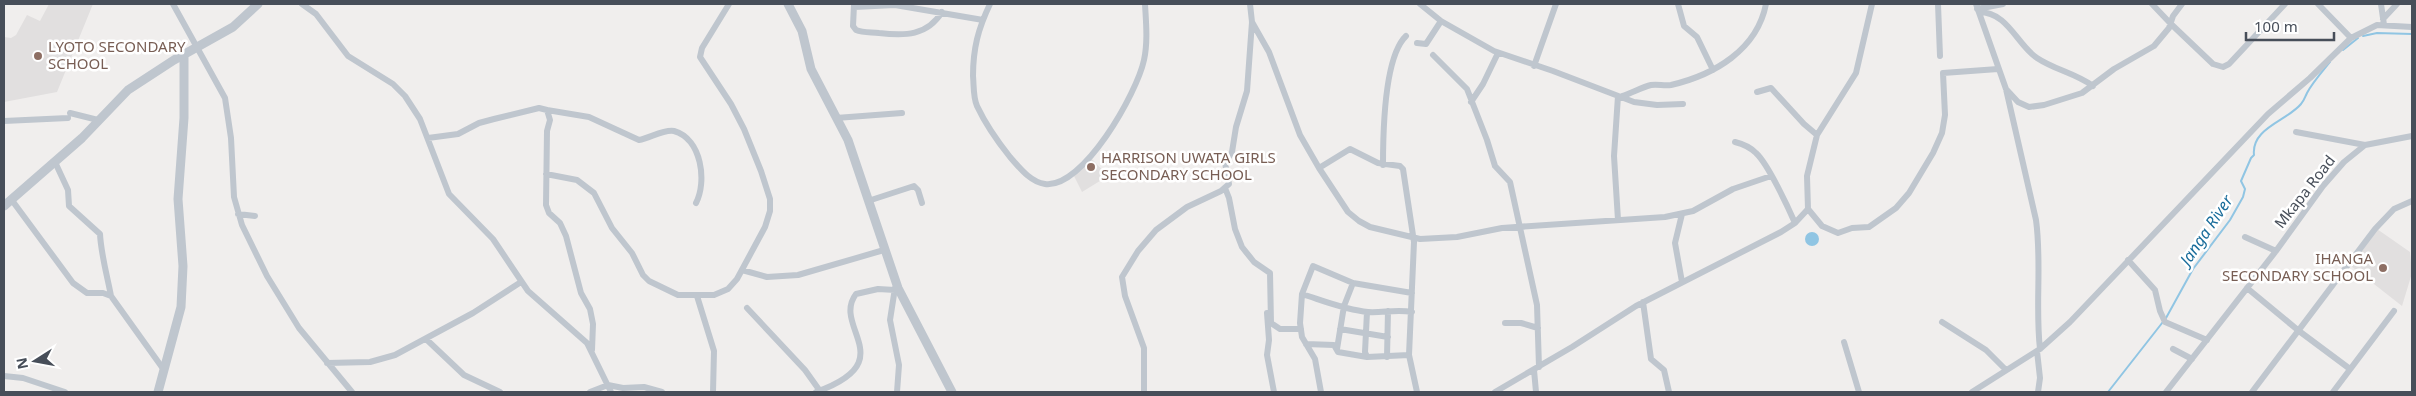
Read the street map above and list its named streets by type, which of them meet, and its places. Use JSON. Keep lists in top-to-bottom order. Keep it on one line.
{"streets":{"street":["Mkapa Road"]},"water":["Janga River"],"places":["LYOTO SECONDARY SCHOOL","HARRISON UWATA GIRLS SECONDARY SCHOOL","IHANGA SECONDARY SCHOOL"],"scale_bar":"100 m","north":"left"}
